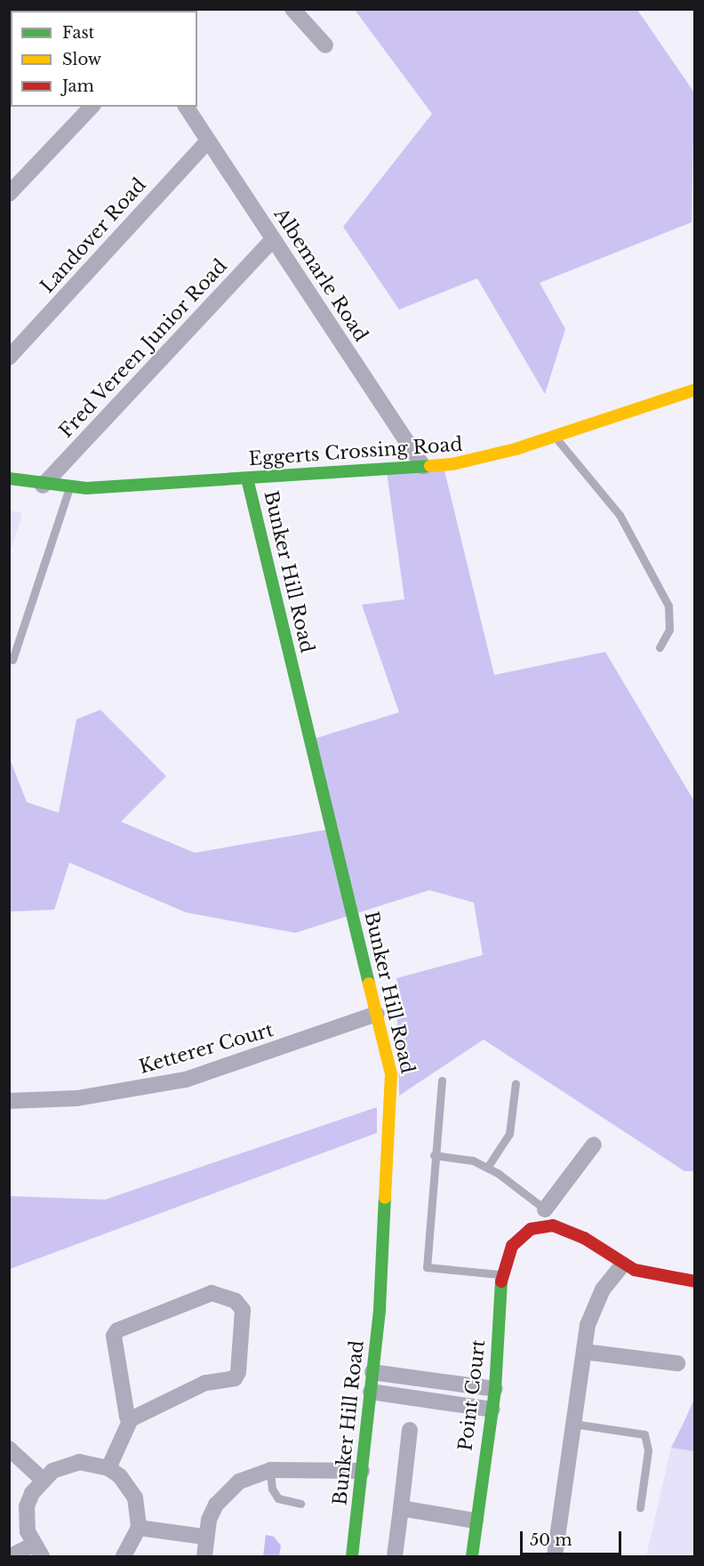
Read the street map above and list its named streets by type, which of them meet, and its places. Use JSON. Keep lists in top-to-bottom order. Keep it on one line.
{"streets":{"street":["Landover Road","Albemarle Road","Fred Vereen Junior Road","Eggerts Crossing Road","Bunker Hill Road","Ketterer Court","Point Court"]},"crossings":[["Landover Road","Albemarle Road"],["Albemarle Road","Fred Vereen Junior Road"],["Albemarle Road","Eggerts Crossing Road"],["Fred Vereen Junior Road","Eggerts Crossing Road"],["Eggerts Crossing Road","Bunker Hill Road"],["Bunker Hill Road","Ketterer Court"]],"legend":["Fast","Slow","Jam"],"scale_bar":"50 m"}
